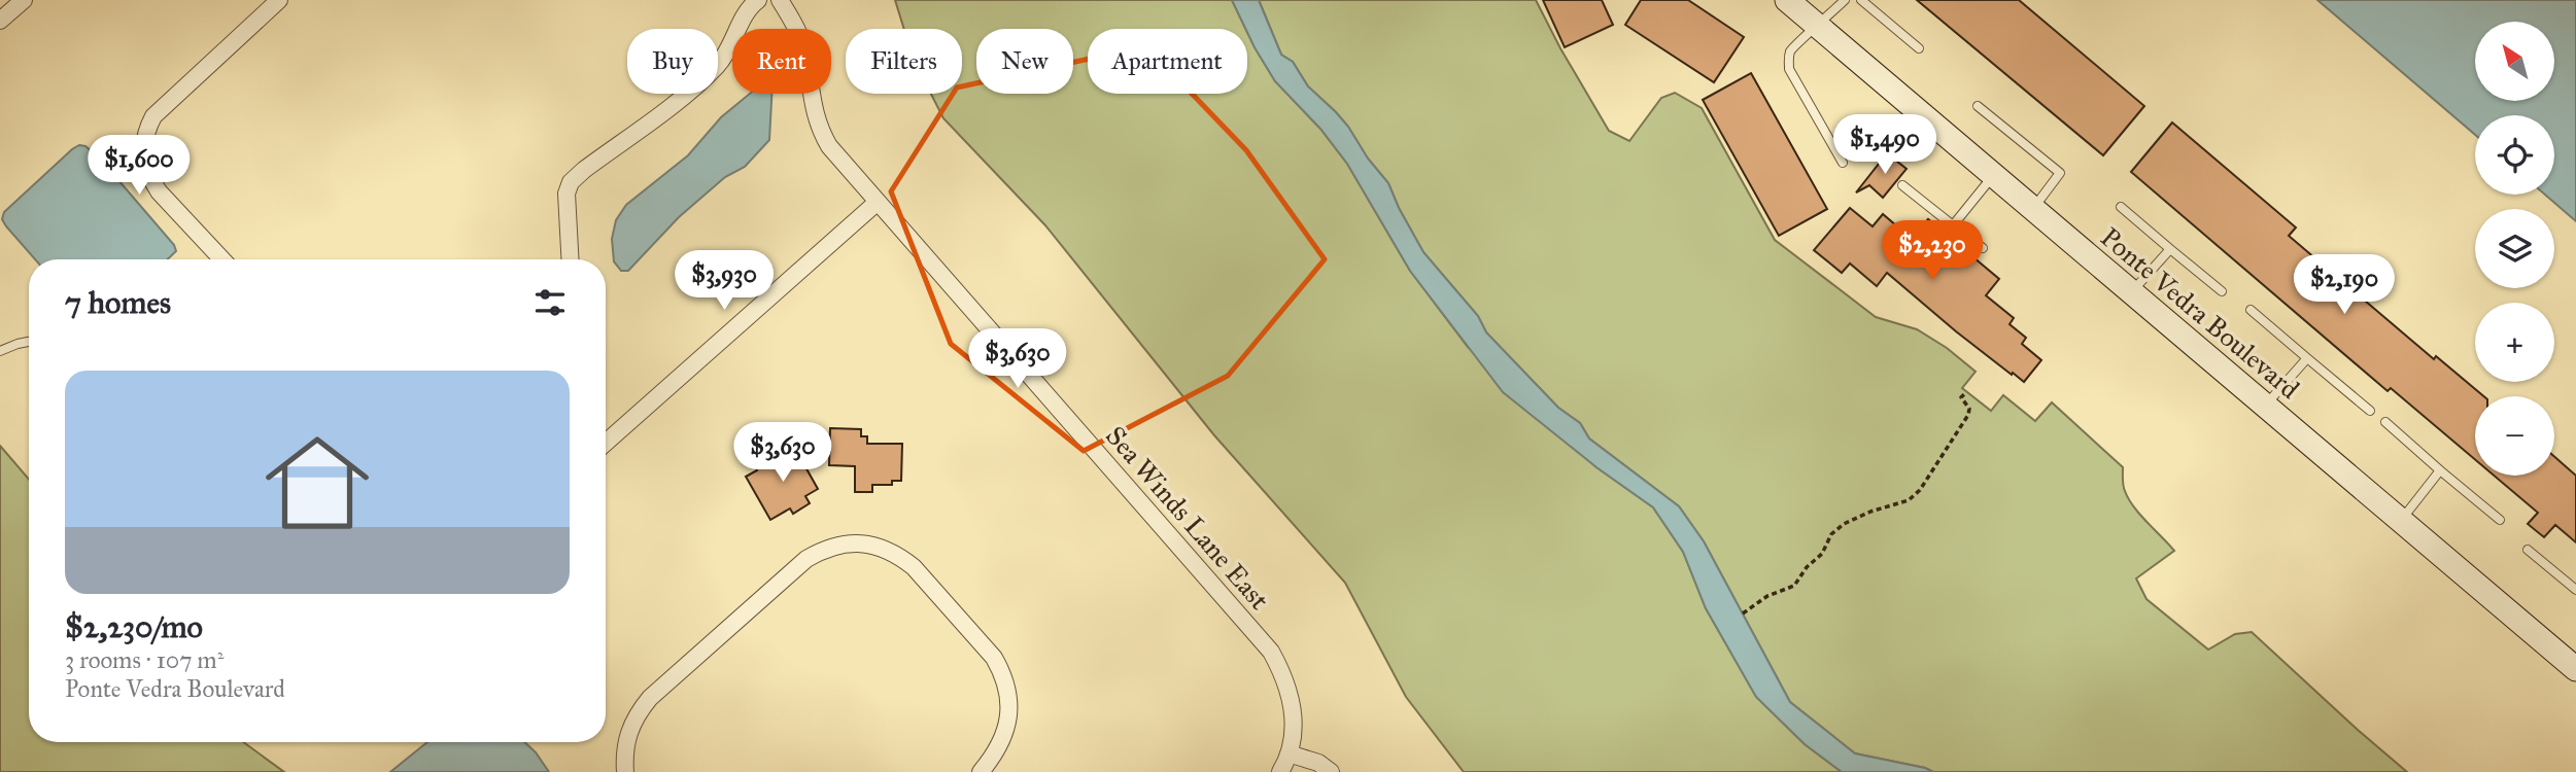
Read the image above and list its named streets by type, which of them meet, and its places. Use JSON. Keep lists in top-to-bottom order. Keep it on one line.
{"streets":{"street":["Ponte Vedra Boulevard","Sea Winds Lane East"]},"north":"top left","page":{"map_buttons":["+","−"],"chip":["Buy","Rent","Filters","New","Apartment"],"price":["$1,490","$1,600","$2,230","$3,930","$2,190","$3,630","$3,630"],"heading":"7 homes","list":[{"name":"$2,230/mo","note":"3 rooms · 107 m² · Ponte Vedra Boulevard"}]}}
